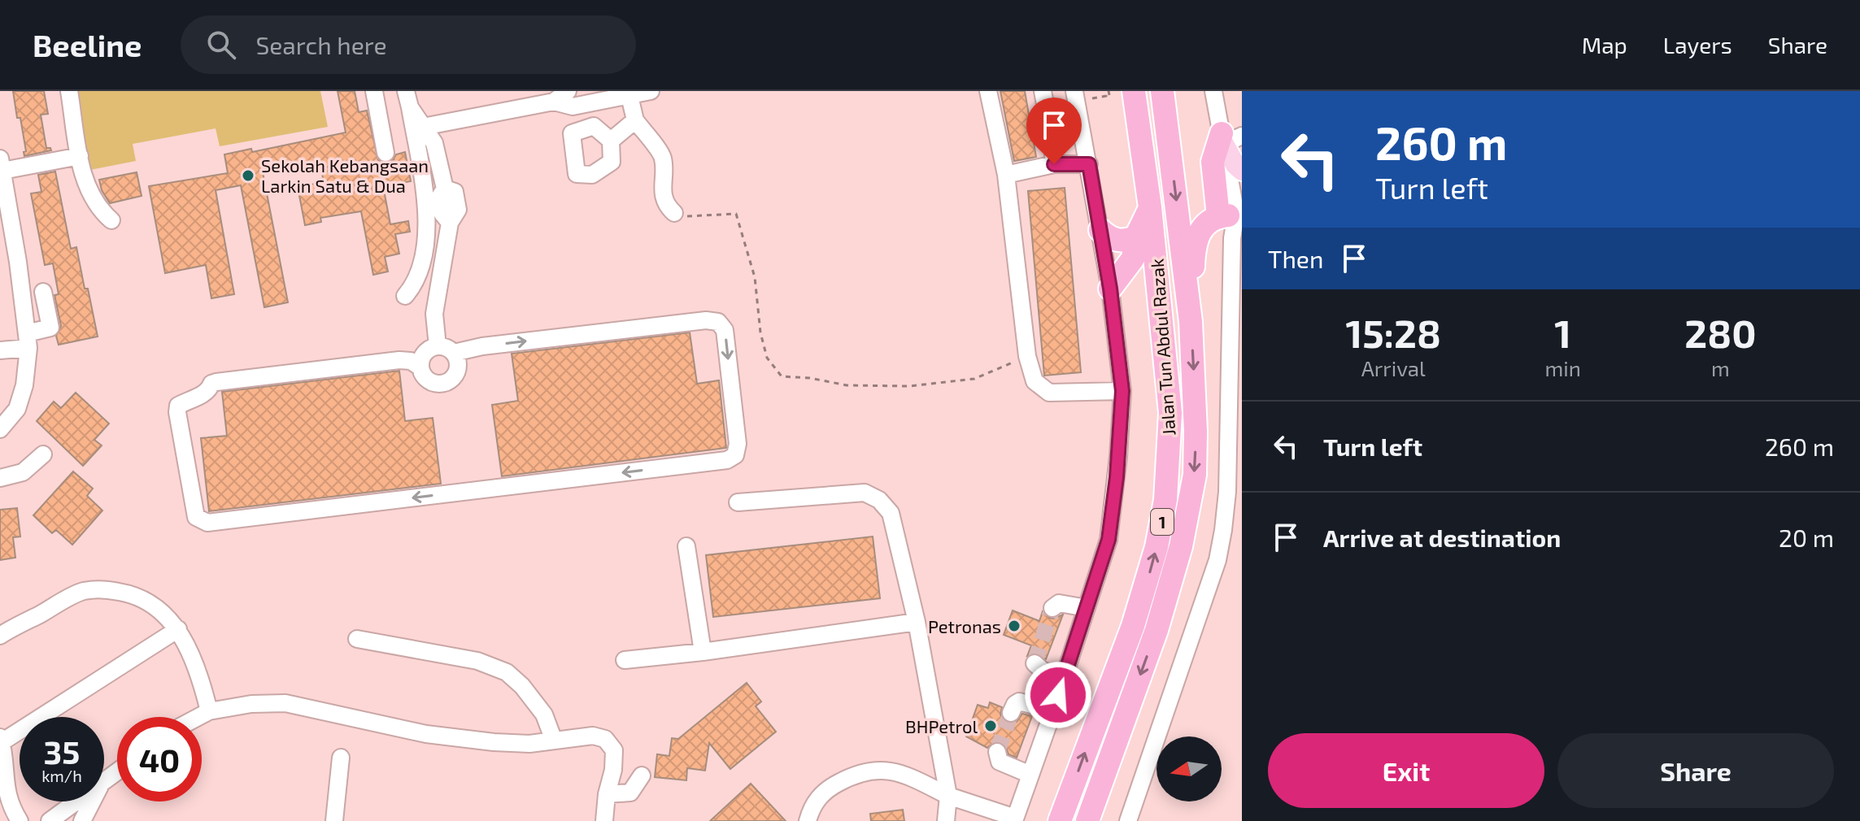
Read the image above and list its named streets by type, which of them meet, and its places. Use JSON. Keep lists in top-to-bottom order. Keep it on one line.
{"streets":{"highway":["Jalan Tun Abdul Razak","1"]},"places":["Sekolah Kebangsaan Larkin Satu & Dua","Petronas","BHPetrol"],"north":"left","page":{"header":"Beeline","search":"Search here","nav":["Map","Layers","Share"],"turn":["260 m","Turn left"],"then":"Then","eta":["15:28","Arrival","1","min","280","m"],"list":[{"name":"Turn left","value":"260 m"},{"name":"Arrive at destination","value":"20 m"}],"speed":"35 km/h","limit":"40","buttons":["Exit","Share"]}}
